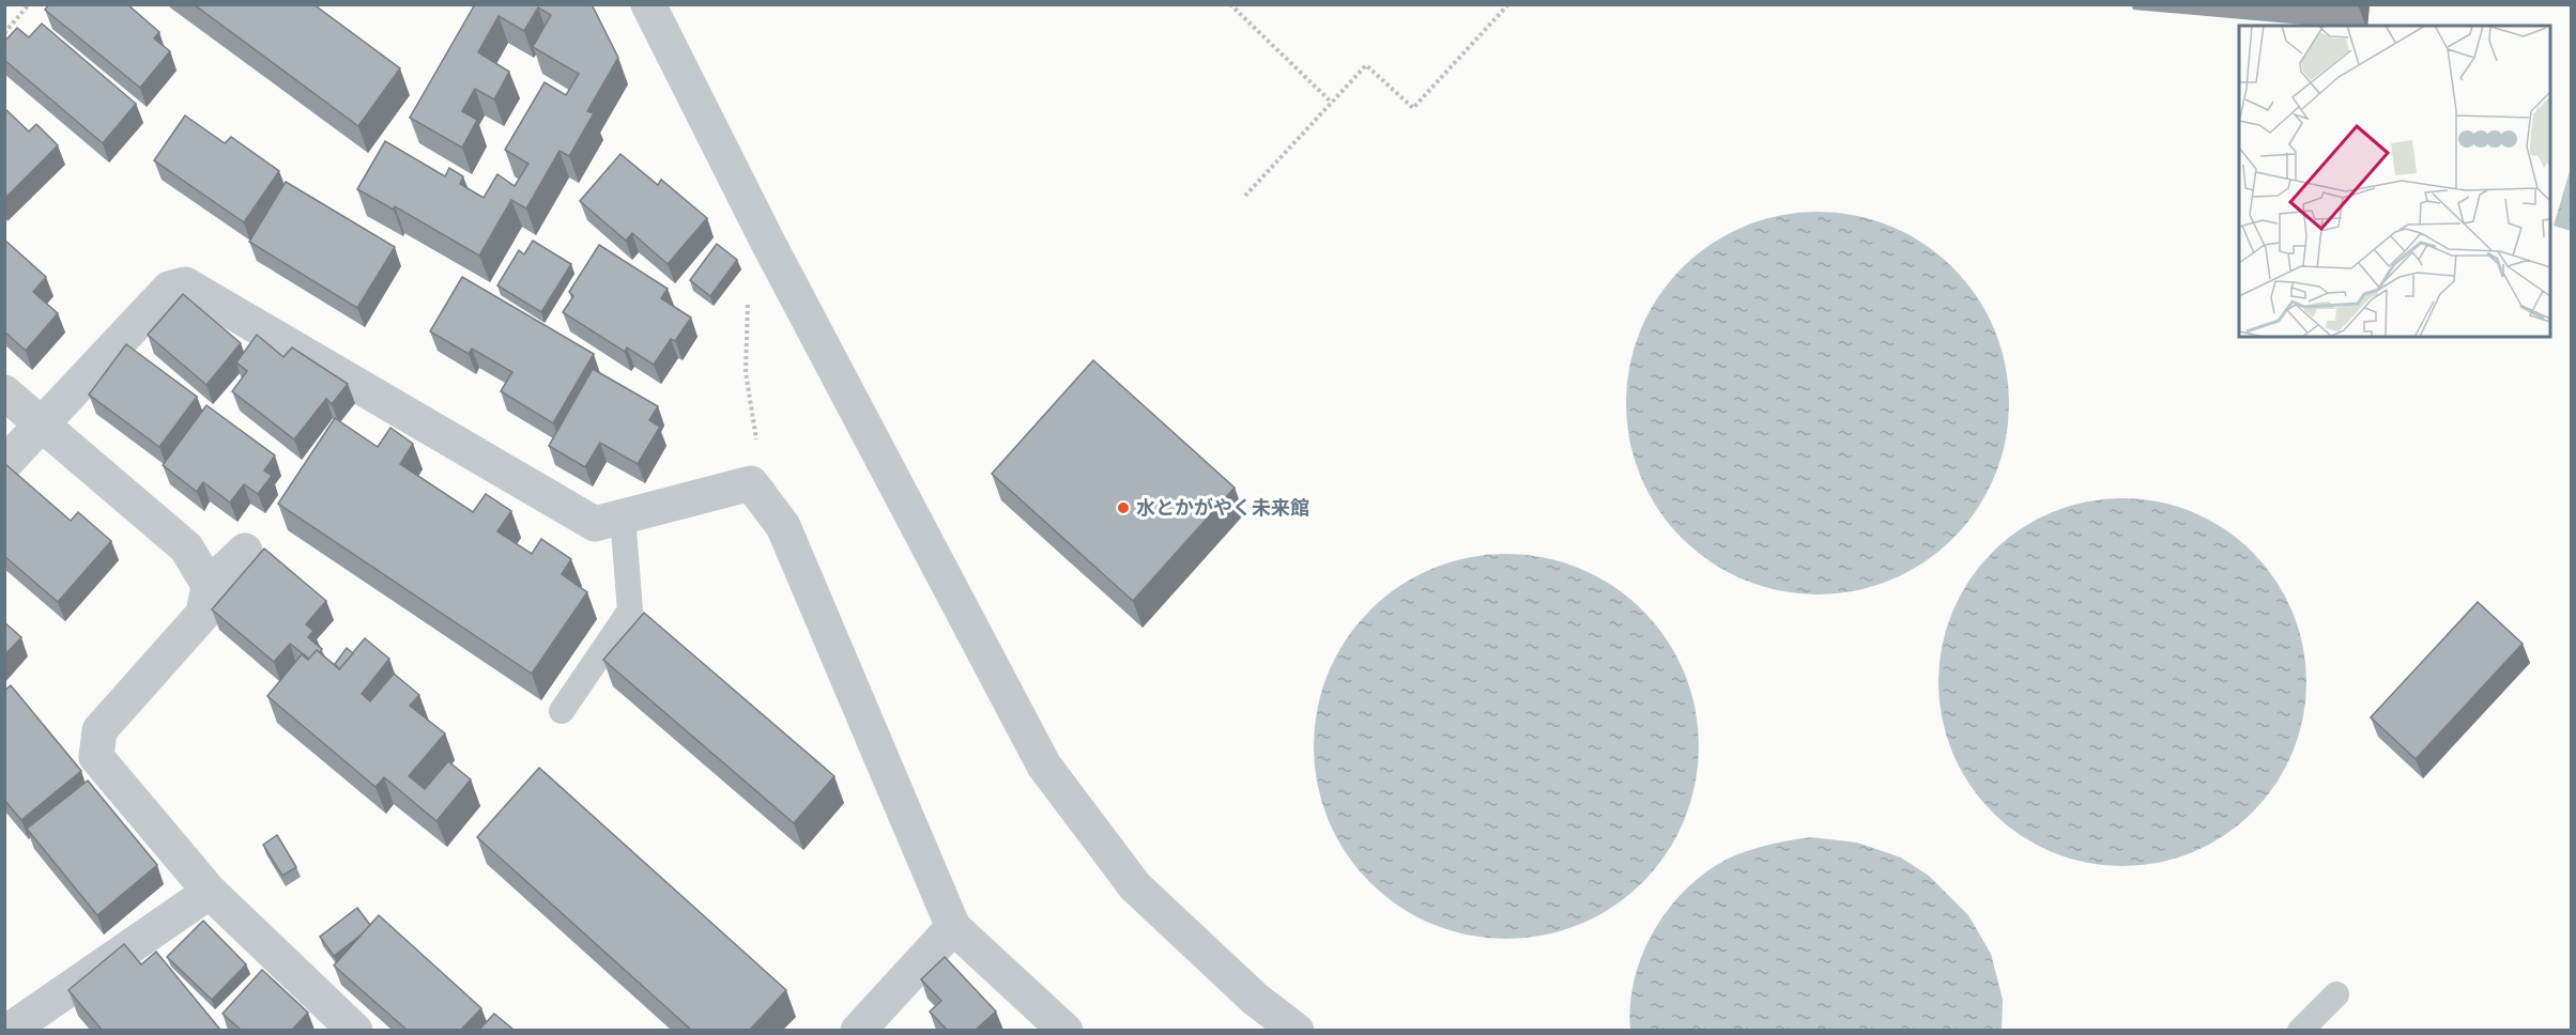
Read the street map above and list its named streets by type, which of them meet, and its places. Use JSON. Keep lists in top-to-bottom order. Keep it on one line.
{"places":["水とかがやく未来館"]}
